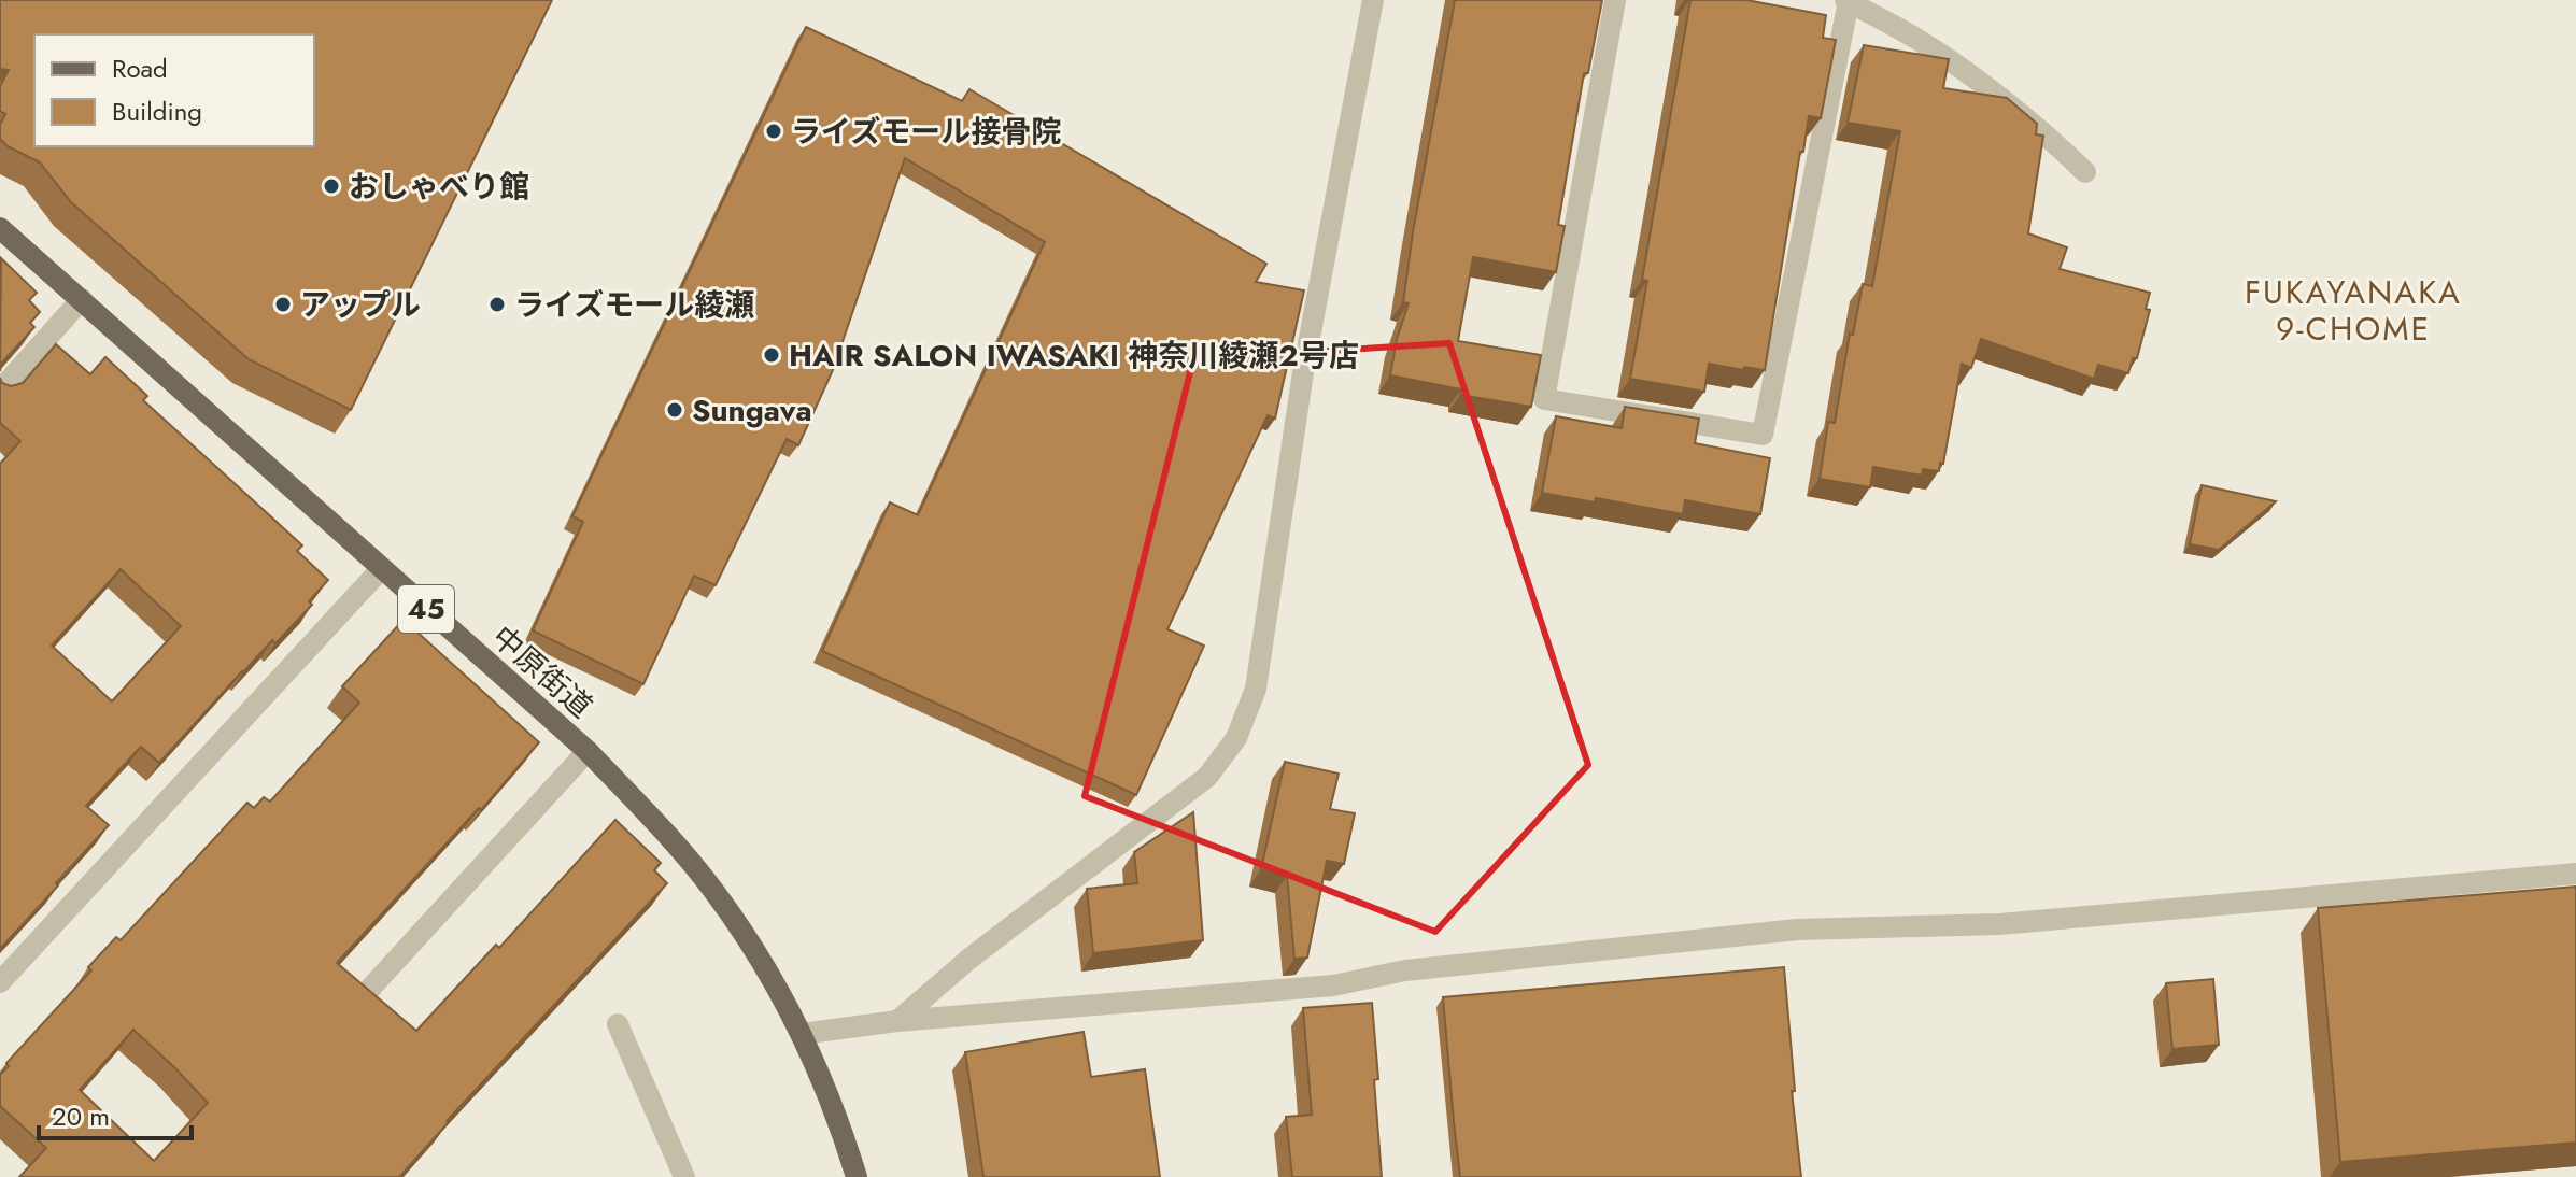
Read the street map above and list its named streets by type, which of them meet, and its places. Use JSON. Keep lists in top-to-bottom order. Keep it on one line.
{"streets":{"main road":["45","中原街道"]},"districts":["FUKAYANAKA 9-CHOME"],"places":["ライズモール接骨院","おしゃべり館","アップル","ライズモール綾瀬","HAIR SALON IWASAKI 神奈川綾瀬2号店","Sungava"],"legend":["Road","Building"],"scale_bar":"20 m"}
